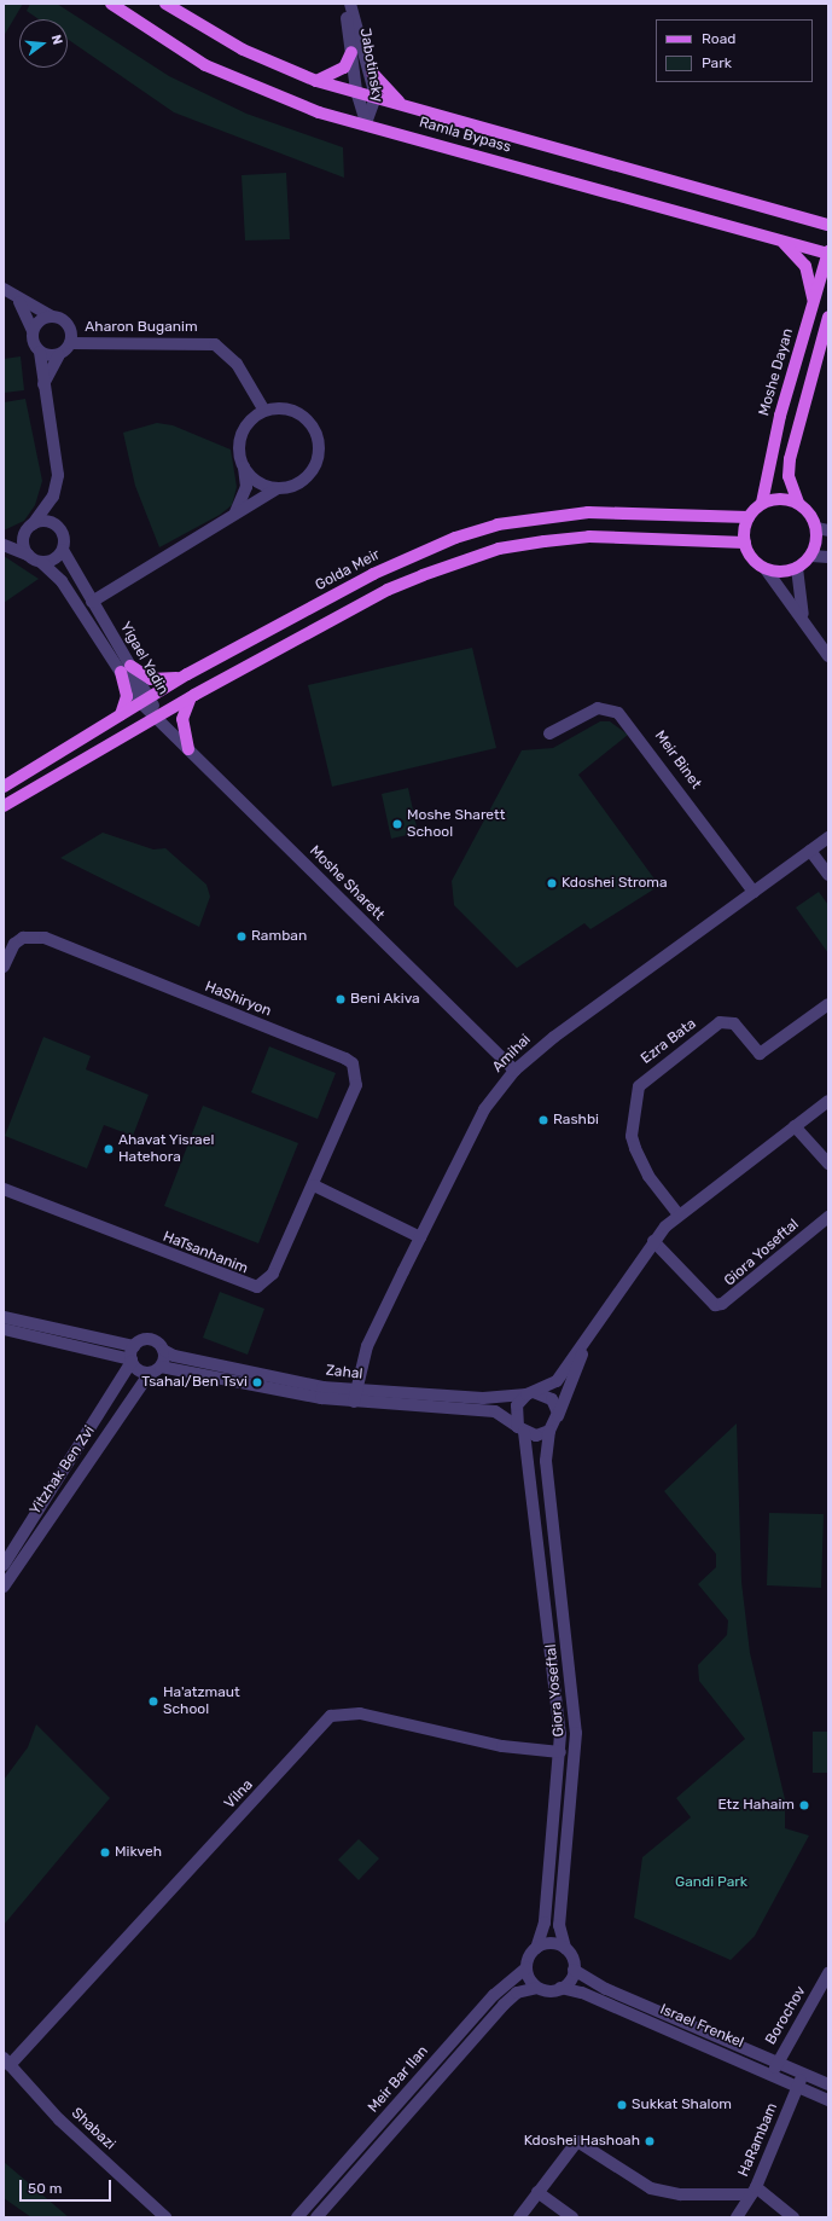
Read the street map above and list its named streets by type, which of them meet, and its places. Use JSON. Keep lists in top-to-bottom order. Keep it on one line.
{"streets":{"main road":["Ramla Bypass","Moshe Dayan","Golda Meir"],"street":["Jabotinsky","Aharon Buganim","Yigael Yadin","Meir Binet","Moshe Sharett","HaShiryon","Ezra Bata","Amihai","HaTsanhanim","Giora Yoseftal","Zahal","Yitzhak Ben Zvi","Vilna","Borochov","Israel Frenkel","Meir Bar Ilan","Shabazi","HaRambam"]},"crossings":[["Jabotinsky","Ramla Bypass"],["Ramla Bypass","Moshe Dayan"],["Moshe Dayan","Golda Meir"],["Golda Meir","Yigael Yadin"],["Yigael Yadin","Moshe Sharett"],["Meir Binet","Amihai"],["Moshe Sharett","Amihai"],["HaShiryon","HaTsanhanim"],["Amihai","Zahal"],["Giora Yoseftal","Zahal"],["Giora Yoseftal","Vilna"],["Giora Yoseftal","Israel Frenkel"],["Giora Yoseftal","Meir Bar Ilan"],["Zahal","Yitzhak Ben Zvi"],["Vilna","Shabazi"],["Borochov","Israel Frenkel"],["Israel Frenkel","Meir Bar Ilan"],["Israel Frenkel","HaRambam"]],"parks":["Gandi Park"],"places":["Moshe Sharett School","Kdoshei Stroma","Ramban","Beni Akiva","Rashbi","Ahavat Yisrael Hatehora","Tsahal/Ben Tsvi","Ha'atzmaut School","Etz Hahaim","Mikveh","Sukkat Shalom","Kdoshei Hashoah"],"legend":["Road","Park"],"scale_bar":"50 m","north":"right"}
